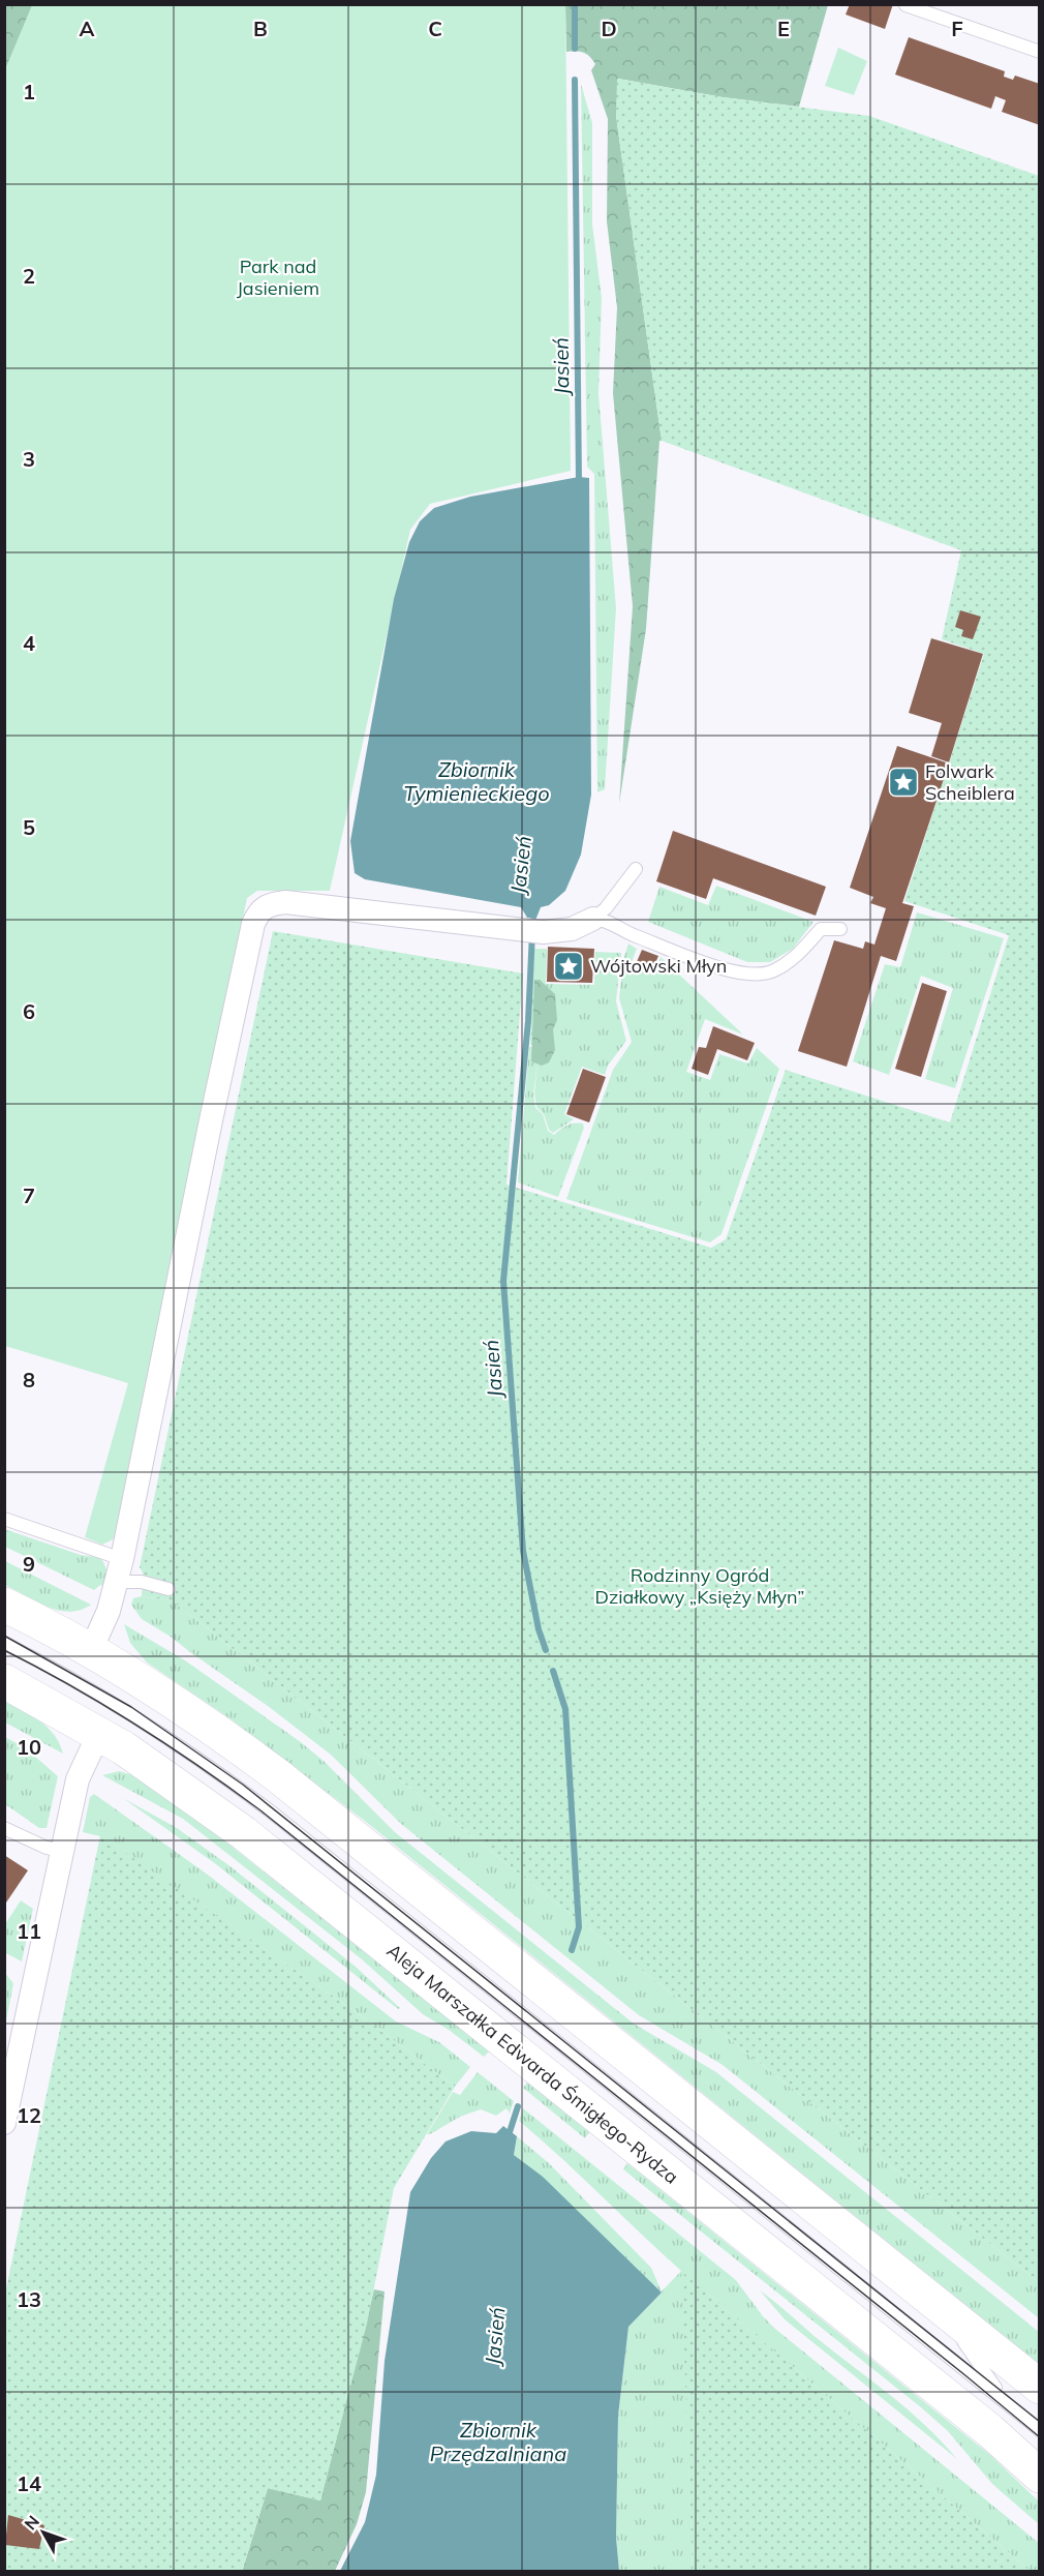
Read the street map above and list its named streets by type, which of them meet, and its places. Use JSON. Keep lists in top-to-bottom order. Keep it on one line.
{"streets":{"main road":["Aleja Marszałka Edwarda Śmigłego-Rydza"]},"water":["Jasień","Zbiornik Tymienieckiego","Zbiornik Przędzalniana"],"parks":["Park nad Jasieniem","Rodzinny Ogród Działkowy „Księży Młyn”"],"places":{"place":["Folwark Scheiblera","Wójtowski Młyn"]},"north":"top left","grid":{"columns":["A","B","C","D","E","F"],"rows":["1","2","3","4","5","6","7","8","9","10","11","12","13","14"]}}
